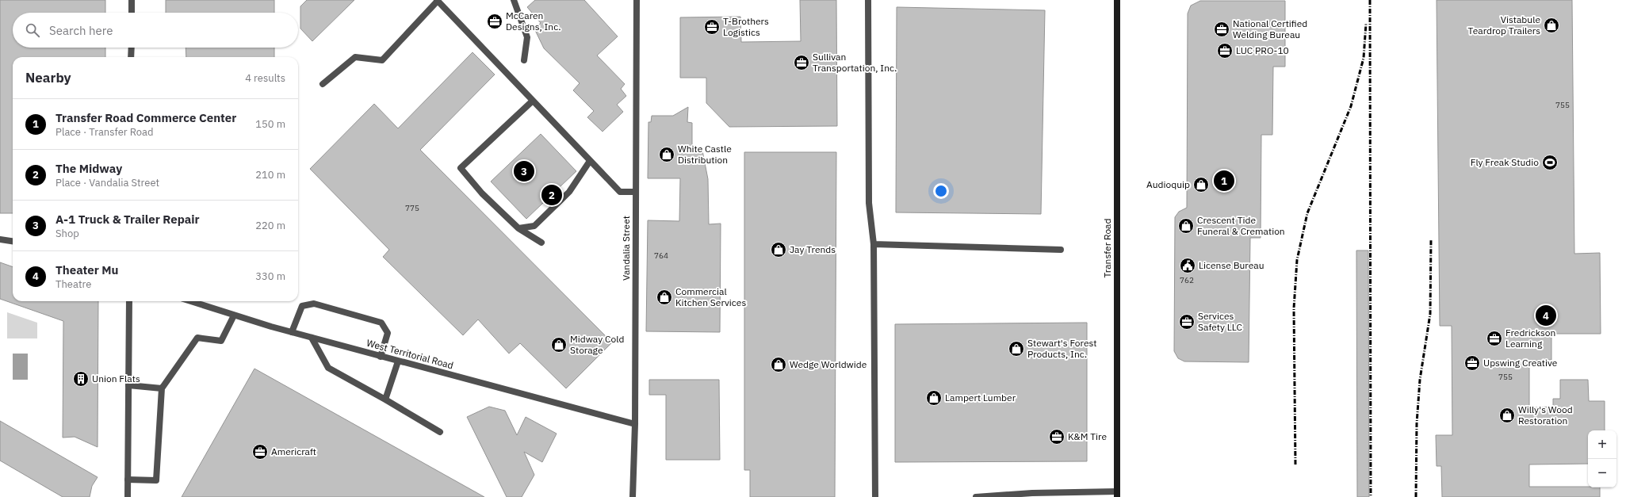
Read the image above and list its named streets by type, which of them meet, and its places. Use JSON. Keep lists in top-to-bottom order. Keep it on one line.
{"streets":{"main road":["Transfer Road"],"street":["Vandalia Street","West Territorial Road"]},"crossings":[["Vandalia Street","West Territorial Road"]],"places":{"office":["McCaren Designs, Inc.","T-Brothers Logistics","National Certified Welding Bureau","LUC PRO-10","Sullivan Transportation, Inc.","Services Safety LLC","Fredrickson Learning","Upswing Creative","K&M Tire","Americraft"],"shop":["Vistabule Teardrop Trailers","White Castle Distribution","Audioquip","Crescent Tide Funeral & Cremation","Jay Trends","Commercial Kitchen Services","Midway Cold Storage","Stewart's Forest Products, Inc.","Wedge Worldwide","Lampert Lumber","Willy's Wood Restoration"],"sports":["Fly Freak Studio"],"public building":["License Bureau"],"building":["Union Flats"]},"house_numbers":["755","775","764","762","755"],"page":{"search":"Search here","heading":["Nearby","4 results"],"list":[{"mark":"1","name":"Transfer Road Commerce Center","note":"Place · Transfer Road","value":"150 m"},{"mark":"2","name":"The Midway","note":"Place · Vandalia Street","value":"210 m"},{"mark":"3","name":"A-1 Truck & Trailer Repair","note":"Shop","value":"220 m"},{"mark":"4","name":"Theater Mu","note":"Theatre","value":"330 m"}],"pins":["3","1","2","4"],"map_buttons":["+","−"]}}
